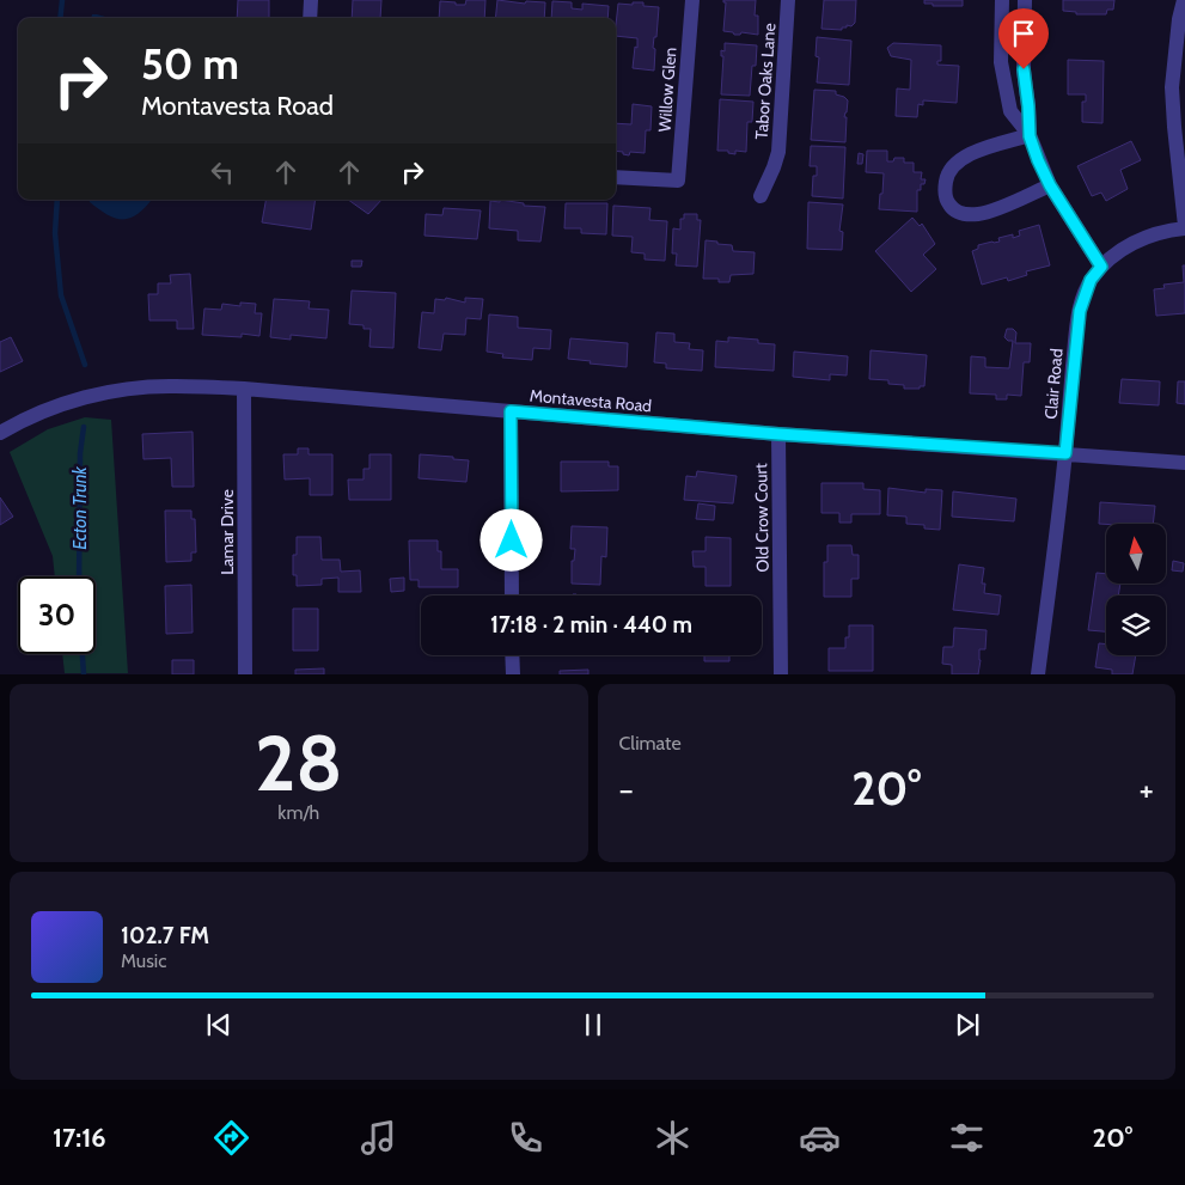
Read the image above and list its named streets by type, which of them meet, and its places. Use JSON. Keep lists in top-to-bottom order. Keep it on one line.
{"streets":{"street":["Tabor Oaks Lane","Willow Glen","Clair Road","Montavesta Road","Old Crow Court","Lamar Drive"]},"crossings":[["Clair Road","Montavesta Road"],["Montavesta Road","Old Crow Court"],["Montavesta Road","Lamar Drive"]],"water":["Ecton Trunk"],"north":"top","page":{"turn":["50 m","Montavesta Road"],"limit":"30","trip":"17:18 · 2 min · 440 m","tile":[["28","km/h"],"Climate"],"heat":["−","20°","+"],"song":["102.7 FM","Music"],"tabs":["17:16","20°"]}}
